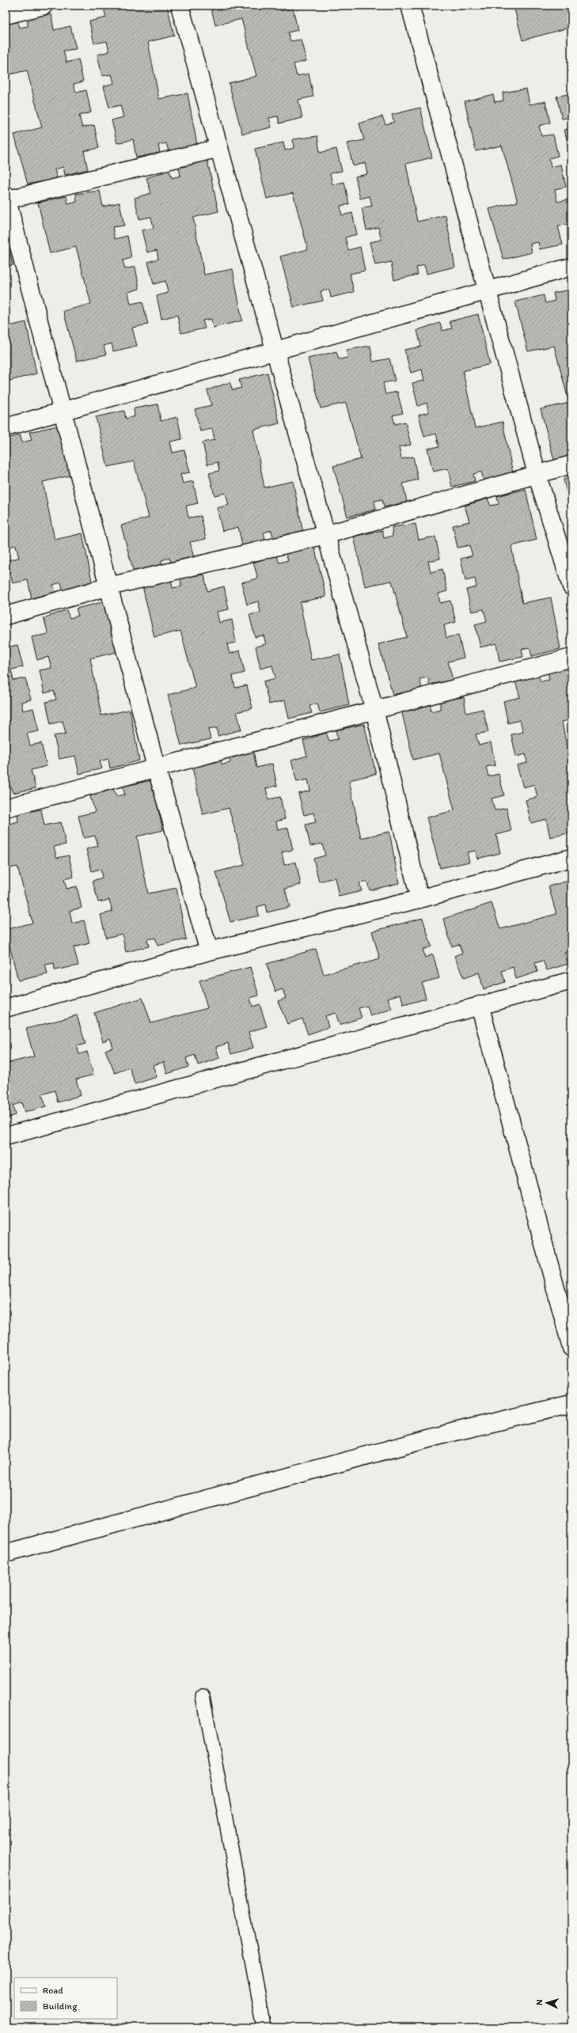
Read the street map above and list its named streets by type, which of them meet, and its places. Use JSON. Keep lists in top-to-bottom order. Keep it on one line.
{"legend":["Road","Building"],"north":"left"}
